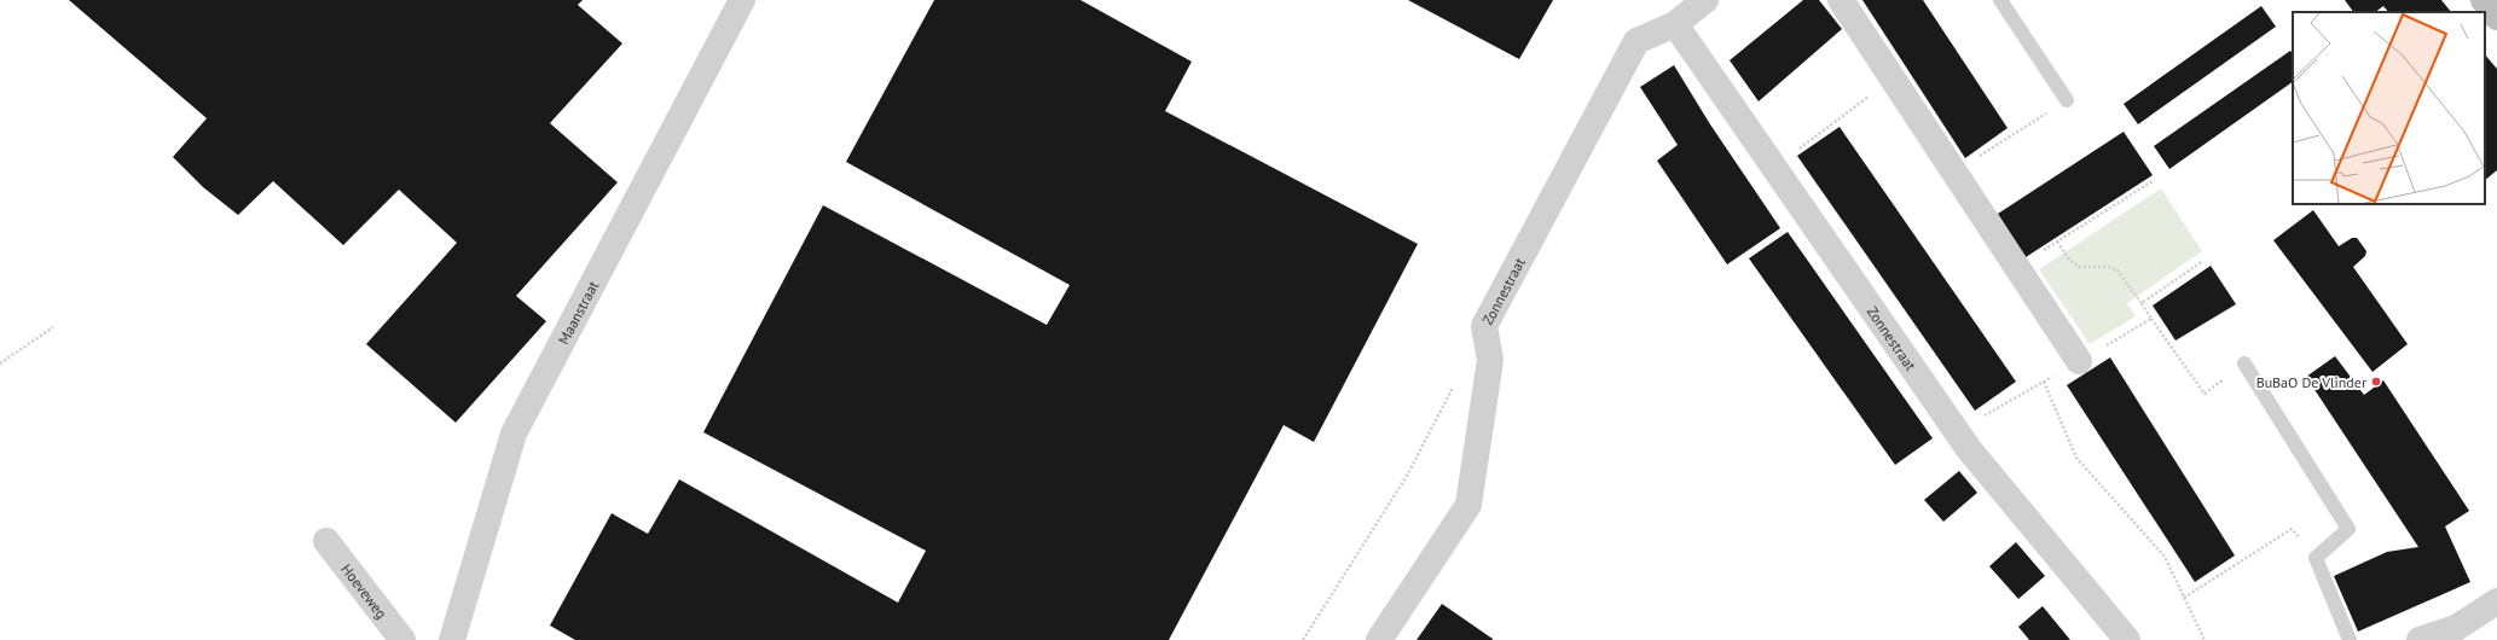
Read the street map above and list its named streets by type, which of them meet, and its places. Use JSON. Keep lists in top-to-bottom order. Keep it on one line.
{"streets":{"street":["Zonnestraat","Maanstraat","Hoeveweg"]},"places":["BuBaO De Vlinder"]}
